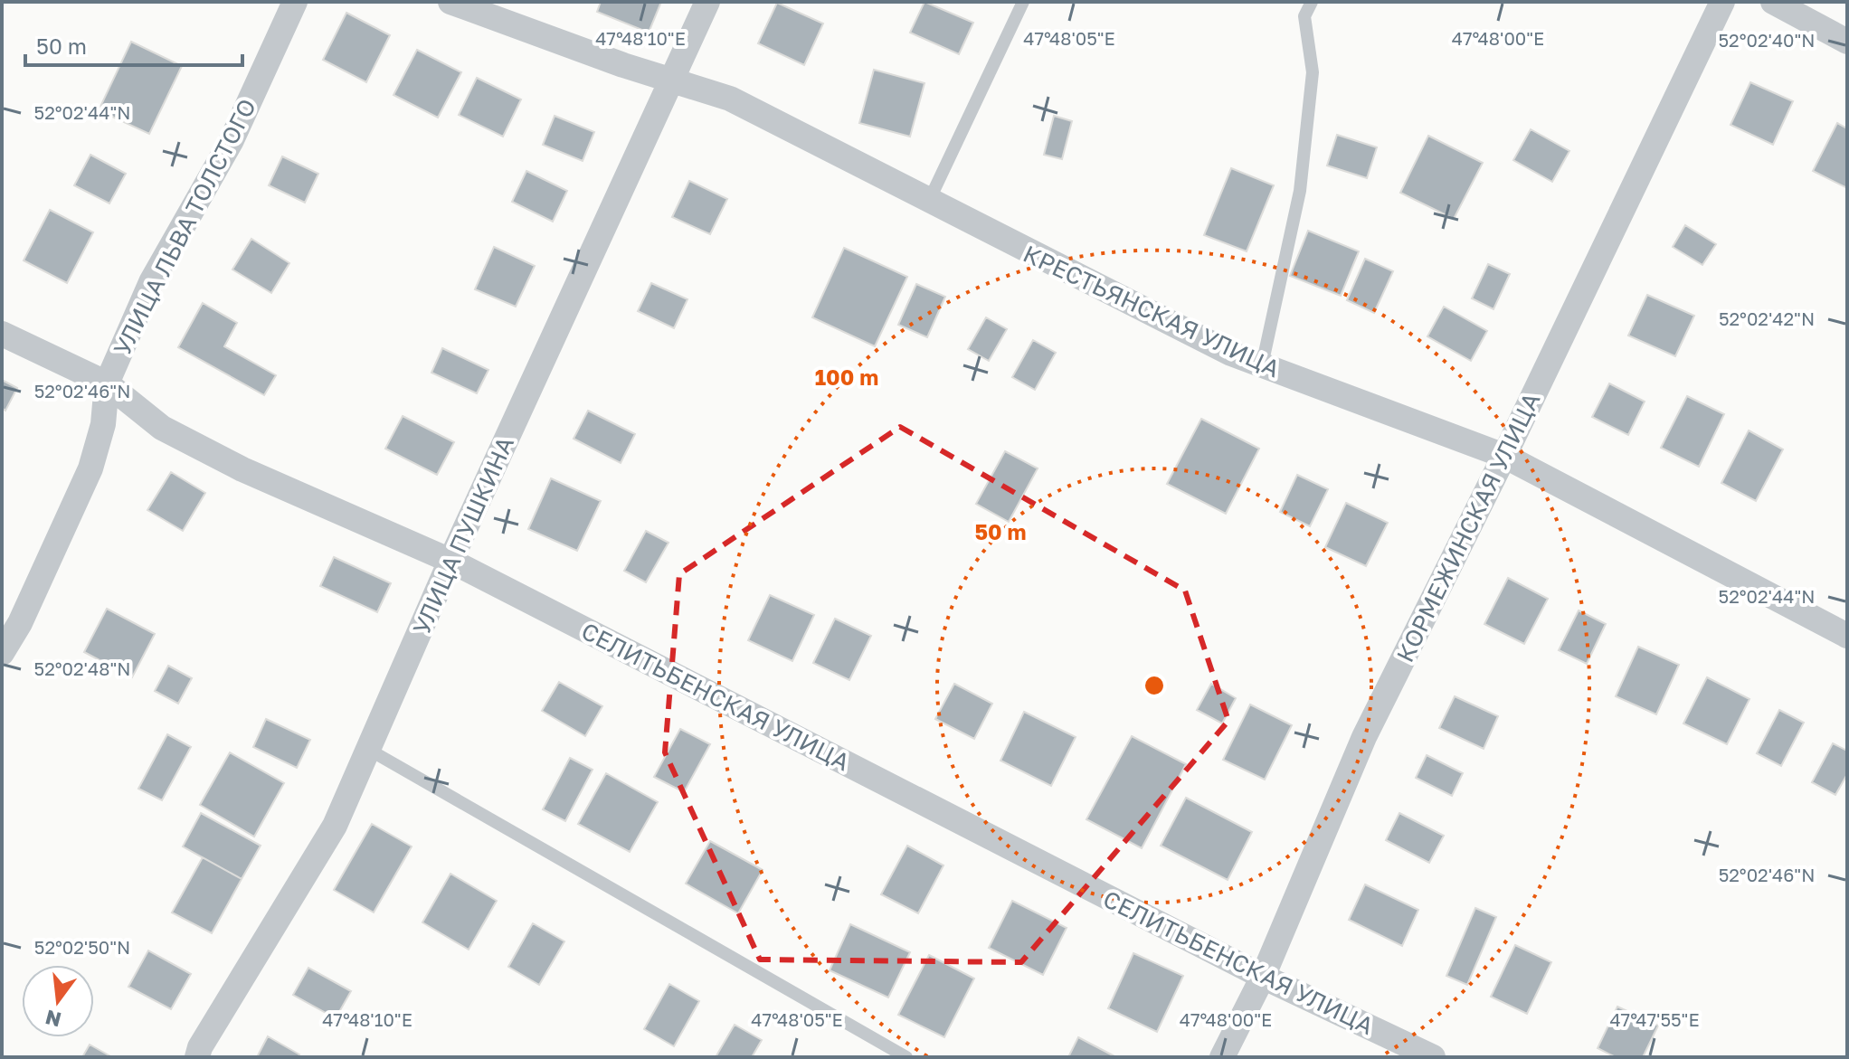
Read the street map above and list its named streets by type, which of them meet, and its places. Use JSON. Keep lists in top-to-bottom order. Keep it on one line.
{"streets":{"street":["УЛИЦА ЛЬВА ТОЛСТОГО","КРЕСТЬЯНСКАЯ УЛИЦА","КОРМЕЖИНСКАЯ УЛИЦА","УЛИЦА ПУШКИНА","СЕЛИТЬБЕНСКАЯ УЛИЦА"]},"crossings":[["УЛИЦА ЛЬВА ТОЛСТОГО","СЕЛИТЬБЕНСКАЯ УЛИЦА"],["КРЕСТЬЯНСКАЯ УЛИЦА","КОРМЕЖИНСКАЯ УЛИЦА"],["КРЕСТЬЯНСКАЯ УЛИЦА","УЛИЦА ПУШКИНА"],["КОРМЕЖИНСКАЯ УЛИЦА","СЕЛИТЬБЕНСКАЯ УЛИЦА"],["УЛИЦА ПУШКИНА","СЕЛИТЬБЕНСКАЯ УЛИЦА"]],"scale_bar":"50 m","north":"bottom","coordinates":["47°48'10\"E","47°48'05\"E","47°48'00\"E","52°02'40\"N","52°02'44\"N","52°02'42\"N","52°02'46\"N","52°02'48\"N","52°02'50\"N","47°47'55\"E"],"rings":["100 m","50 m"]}
